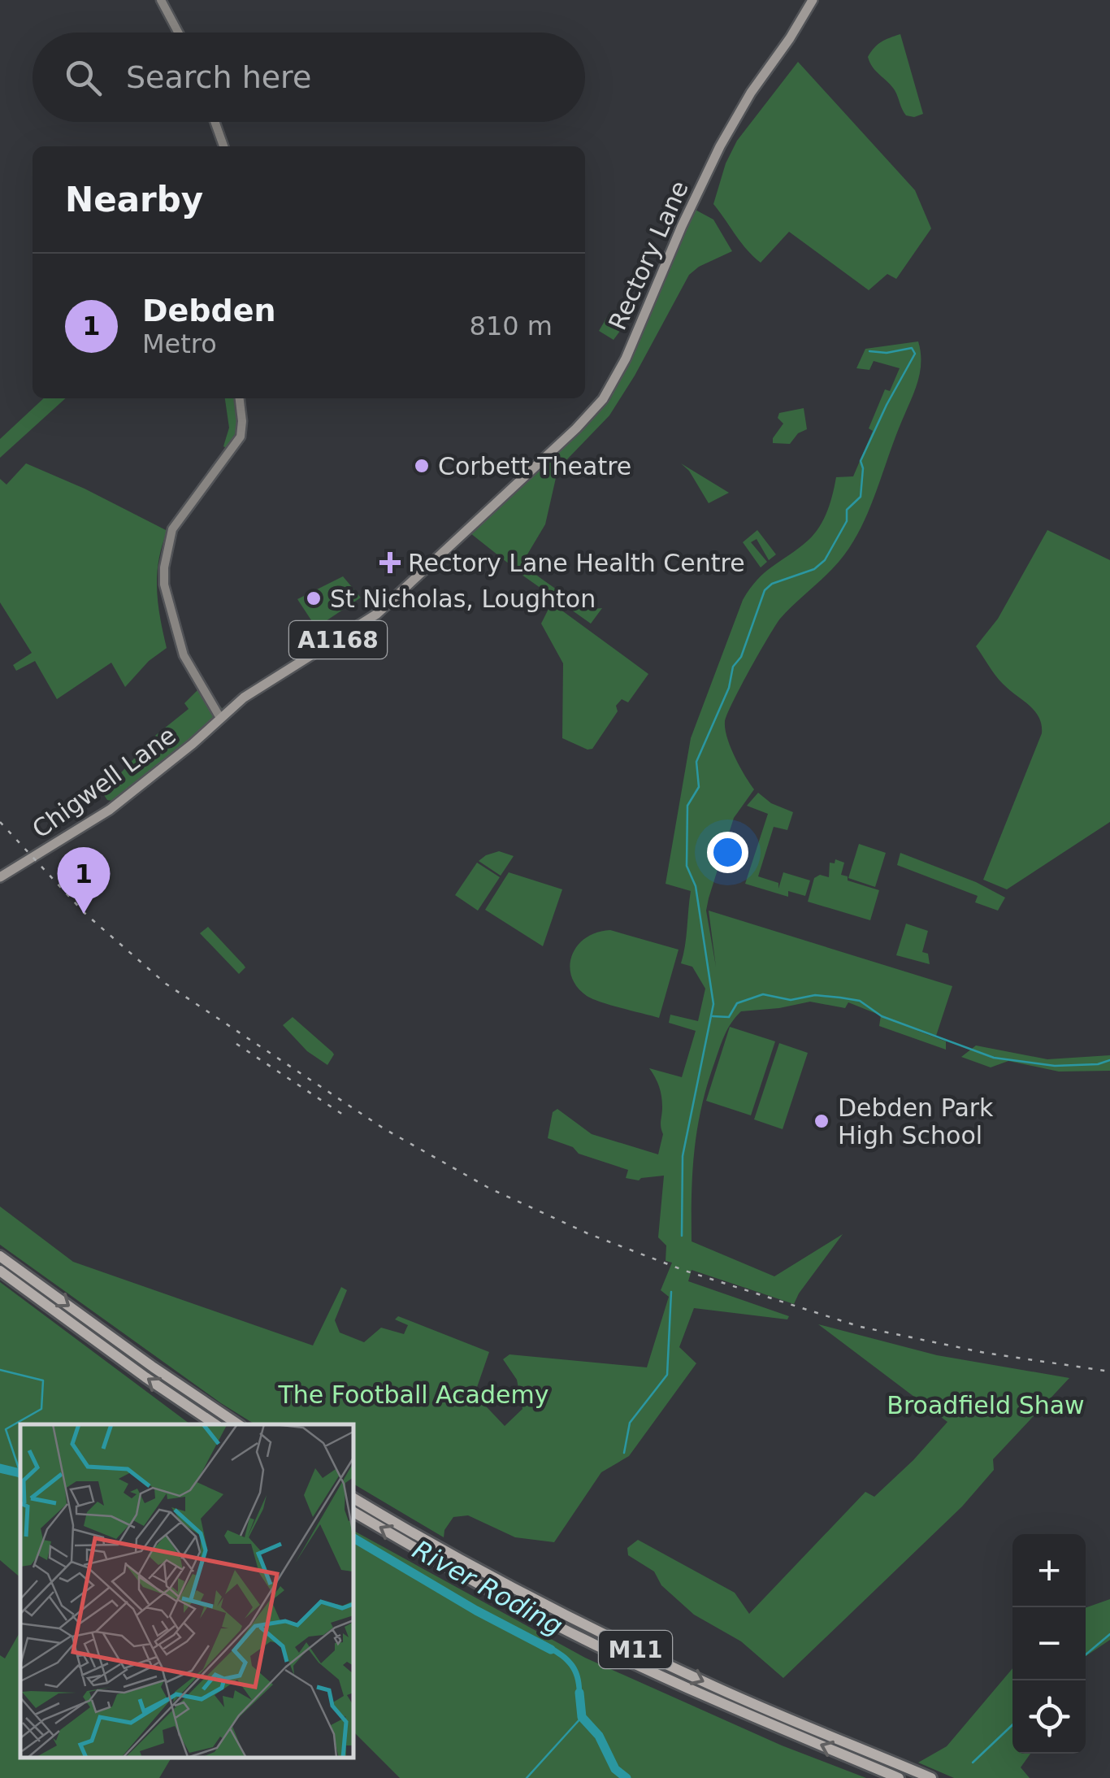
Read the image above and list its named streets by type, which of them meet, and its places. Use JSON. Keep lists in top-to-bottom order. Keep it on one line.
{"streets":{"highway":["M11"],"main road":["Rectory Lane","A1168","Chigwell Lane"]},"crossings":[["Rectory Lane","Chigwell Lane"]],"water":["River Roding"],"parks":["The Football Academy","Broadfield Shaw"],"places":{"other":["Corbett Theatre","St Nicholas, Loughton","Debden Park High School"],"health":["Rectory Lane Health Centre"]},"page":{"search":"Search here","heading":"Nearby","list":[{"mark":"1","name":"Debden","note":"Metro","value":"810 m"}],"pins":"1","map_buttons":["+","−"]}}
